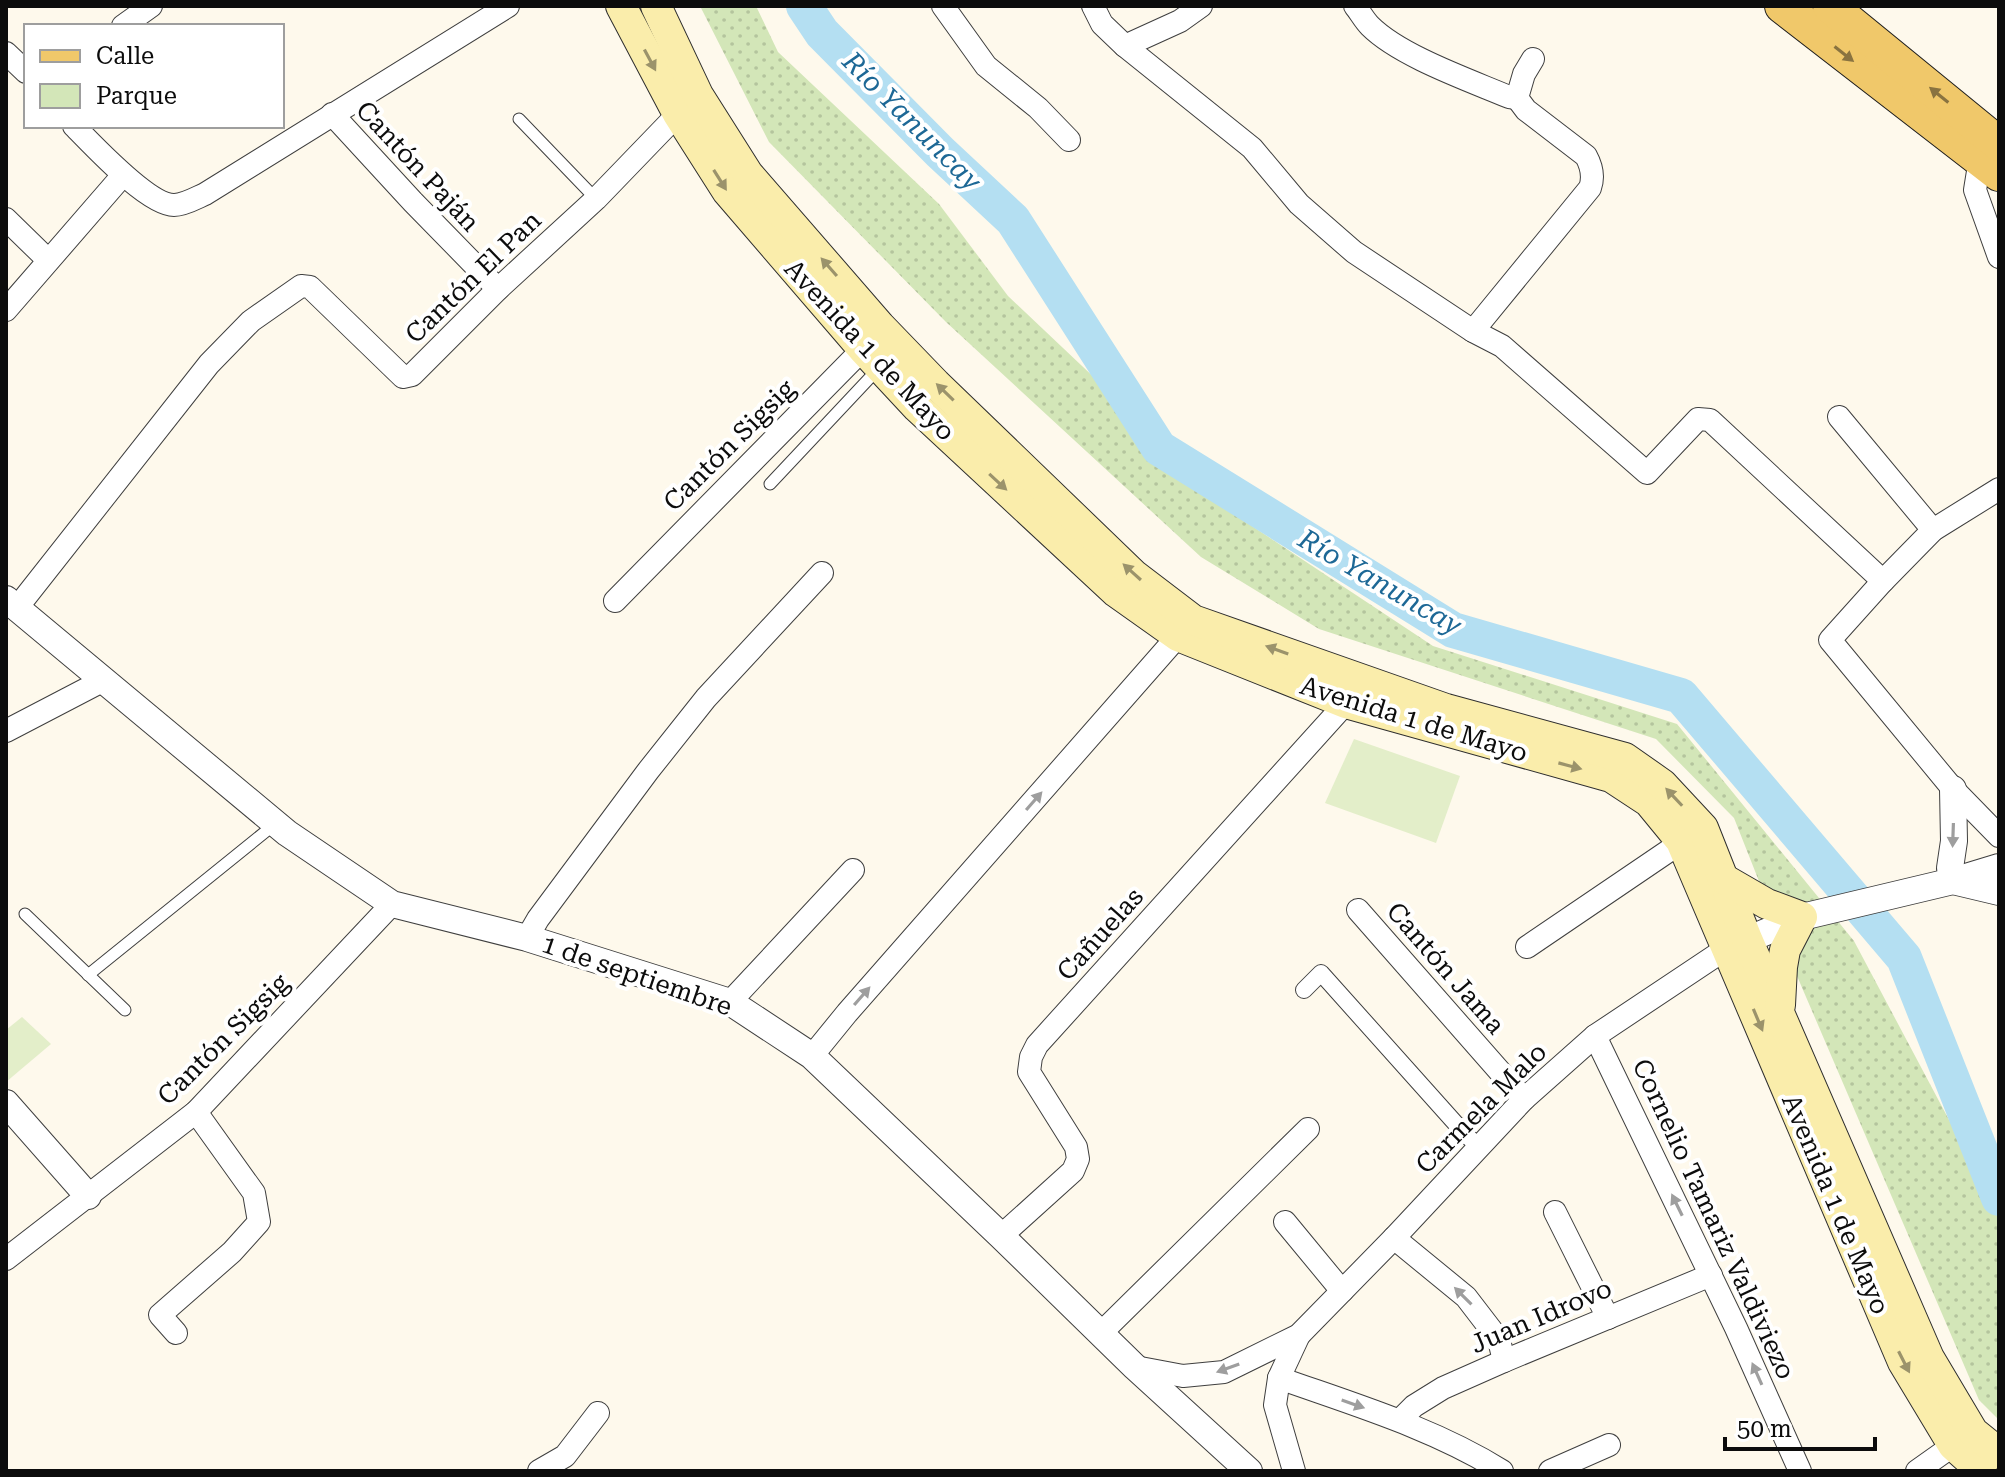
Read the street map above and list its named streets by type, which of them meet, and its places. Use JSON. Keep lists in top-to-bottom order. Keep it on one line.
{"streets":{"main road":["Avenida 1 de Mayo"],"street":["Cantón Paján","Cantón El Pan","Cantón Sigsig","Cañuelas","Cantón Jama","1 de septiembre","Carmela Malo","Cornelio Tamariz Valdiviezo","Juan Idrovo"]},"crossings":[["Cantón Paján","Cantón El Pan"],["Cantón El Pan","Avenida 1 de Mayo"],["Cantón El Pan","1 de septiembre"],["Avenida 1 de Mayo","Cantón Sigsig"],["Avenida 1 de Mayo","Cañuelas"],["Avenida 1 de Mayo","Carmela Malo"],["Cantón Sigsig","1 de septiembre"],["Cañuelas","1 de septiembre"],["Cantón Jama","Carmela Malo"],["1 de septiembre","Carmela Malo"],["Carmela Malo","Cornelio Tamariz Valdiviezo"],["Cornelio Tamariz Valdiviezo","Juan Idrovo"]],"one_way":["Cornelio Tamariz Valdiviezo"],"water":["Río Yanuncay"],"legend":["Calle","Parque"],"scale_bar":"50 m"}
